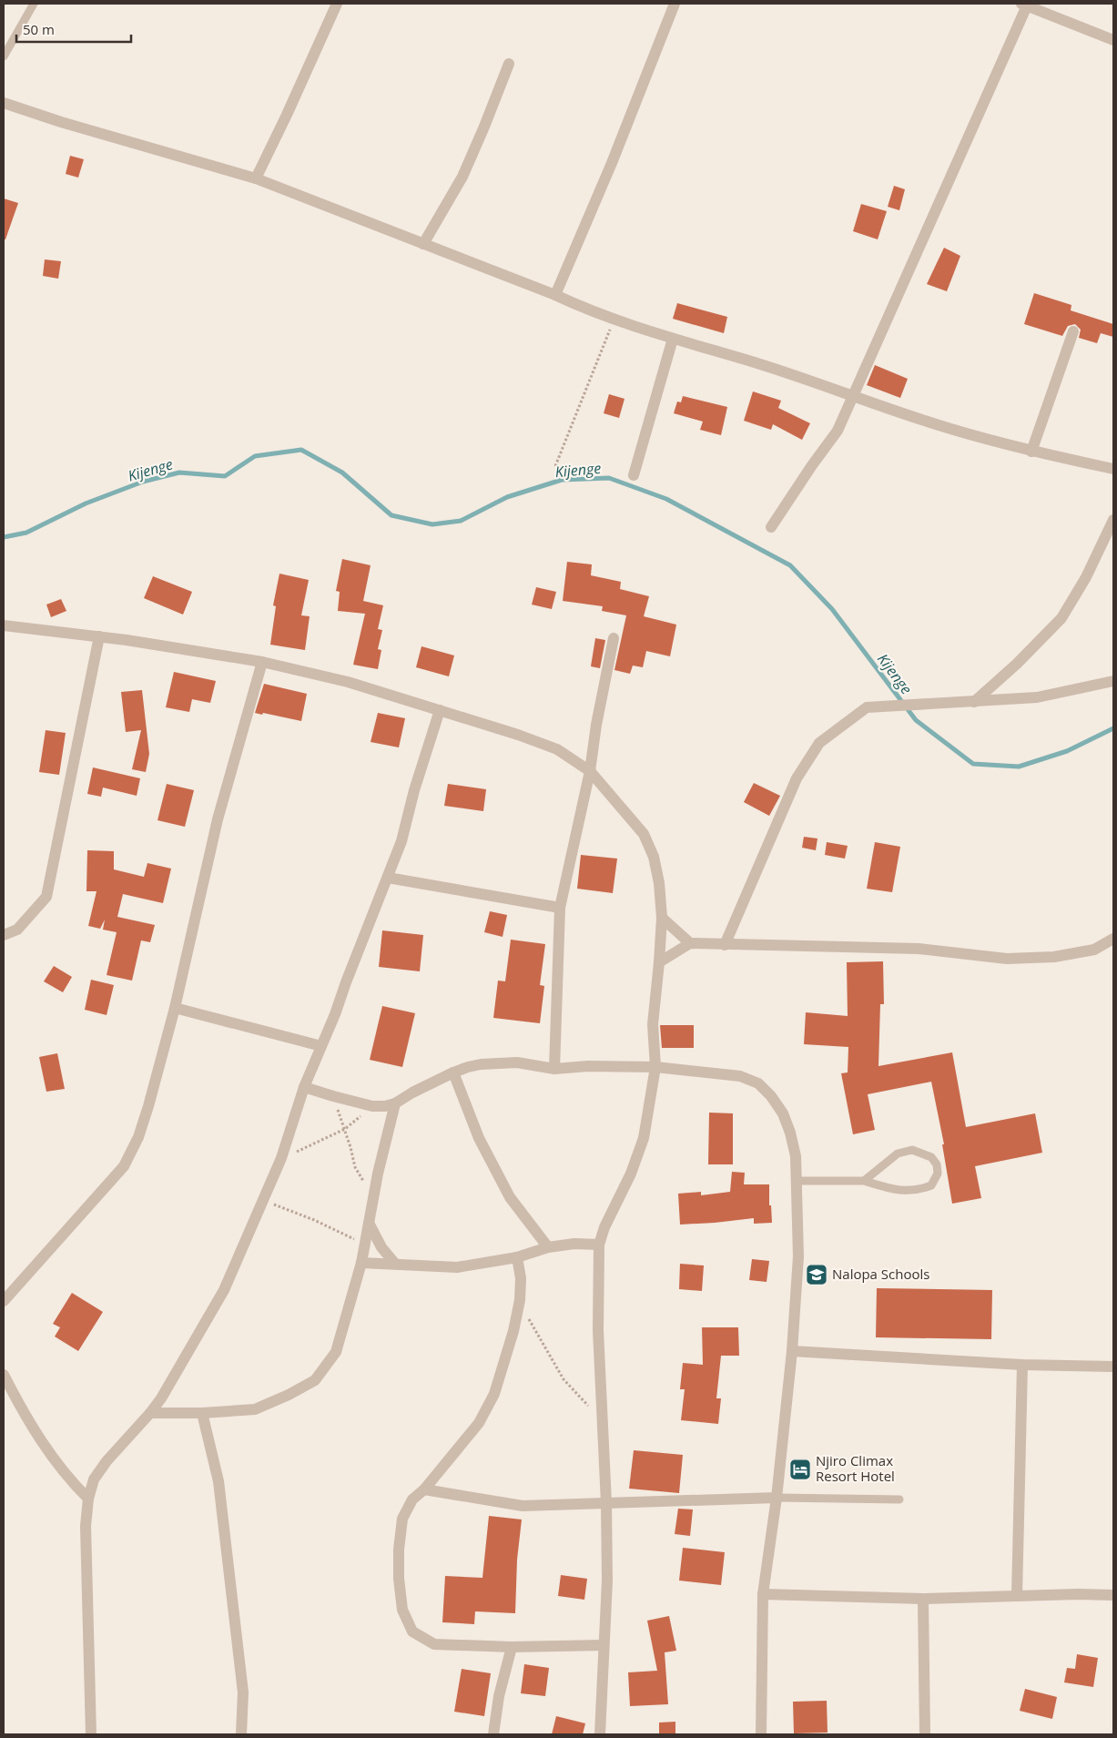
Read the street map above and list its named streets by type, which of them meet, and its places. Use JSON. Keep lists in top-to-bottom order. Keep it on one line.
{"water":["Kijenge"],"places":{"school or university":["Nalopa Schools"],"hotel":["Njiro Climax Resort Hotel"]},"scale_bar":"50 m"}
